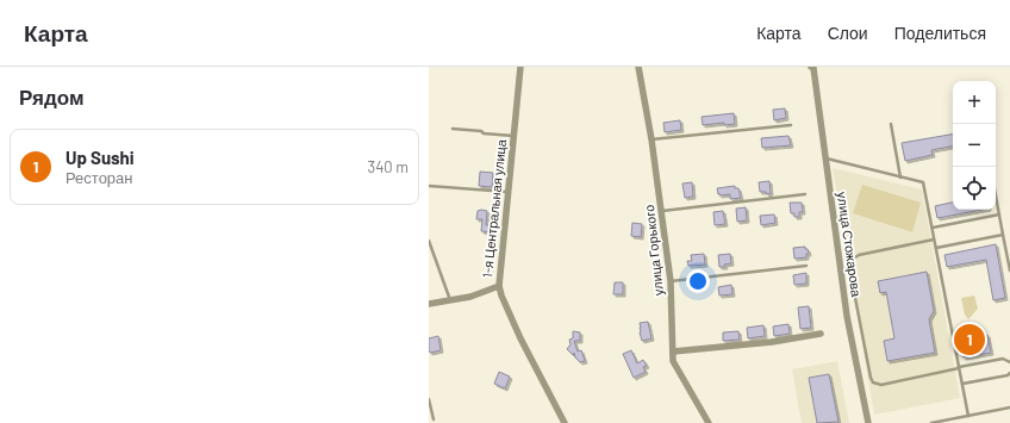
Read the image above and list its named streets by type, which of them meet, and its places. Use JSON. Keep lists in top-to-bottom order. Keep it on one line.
{"streets":{"street":["1-я Центральная улица","улица Стожарова","улица Горького"]},"page":{"header":"Карта","nav":["Карта","Слои","Поделиться"],"heading":"Рядом","map_buttons":["+","−"],"list":[{"mark":"1","name":"Up Sushi","note":"Ресторан","value":"340 m"}],"pins":"1"}}
